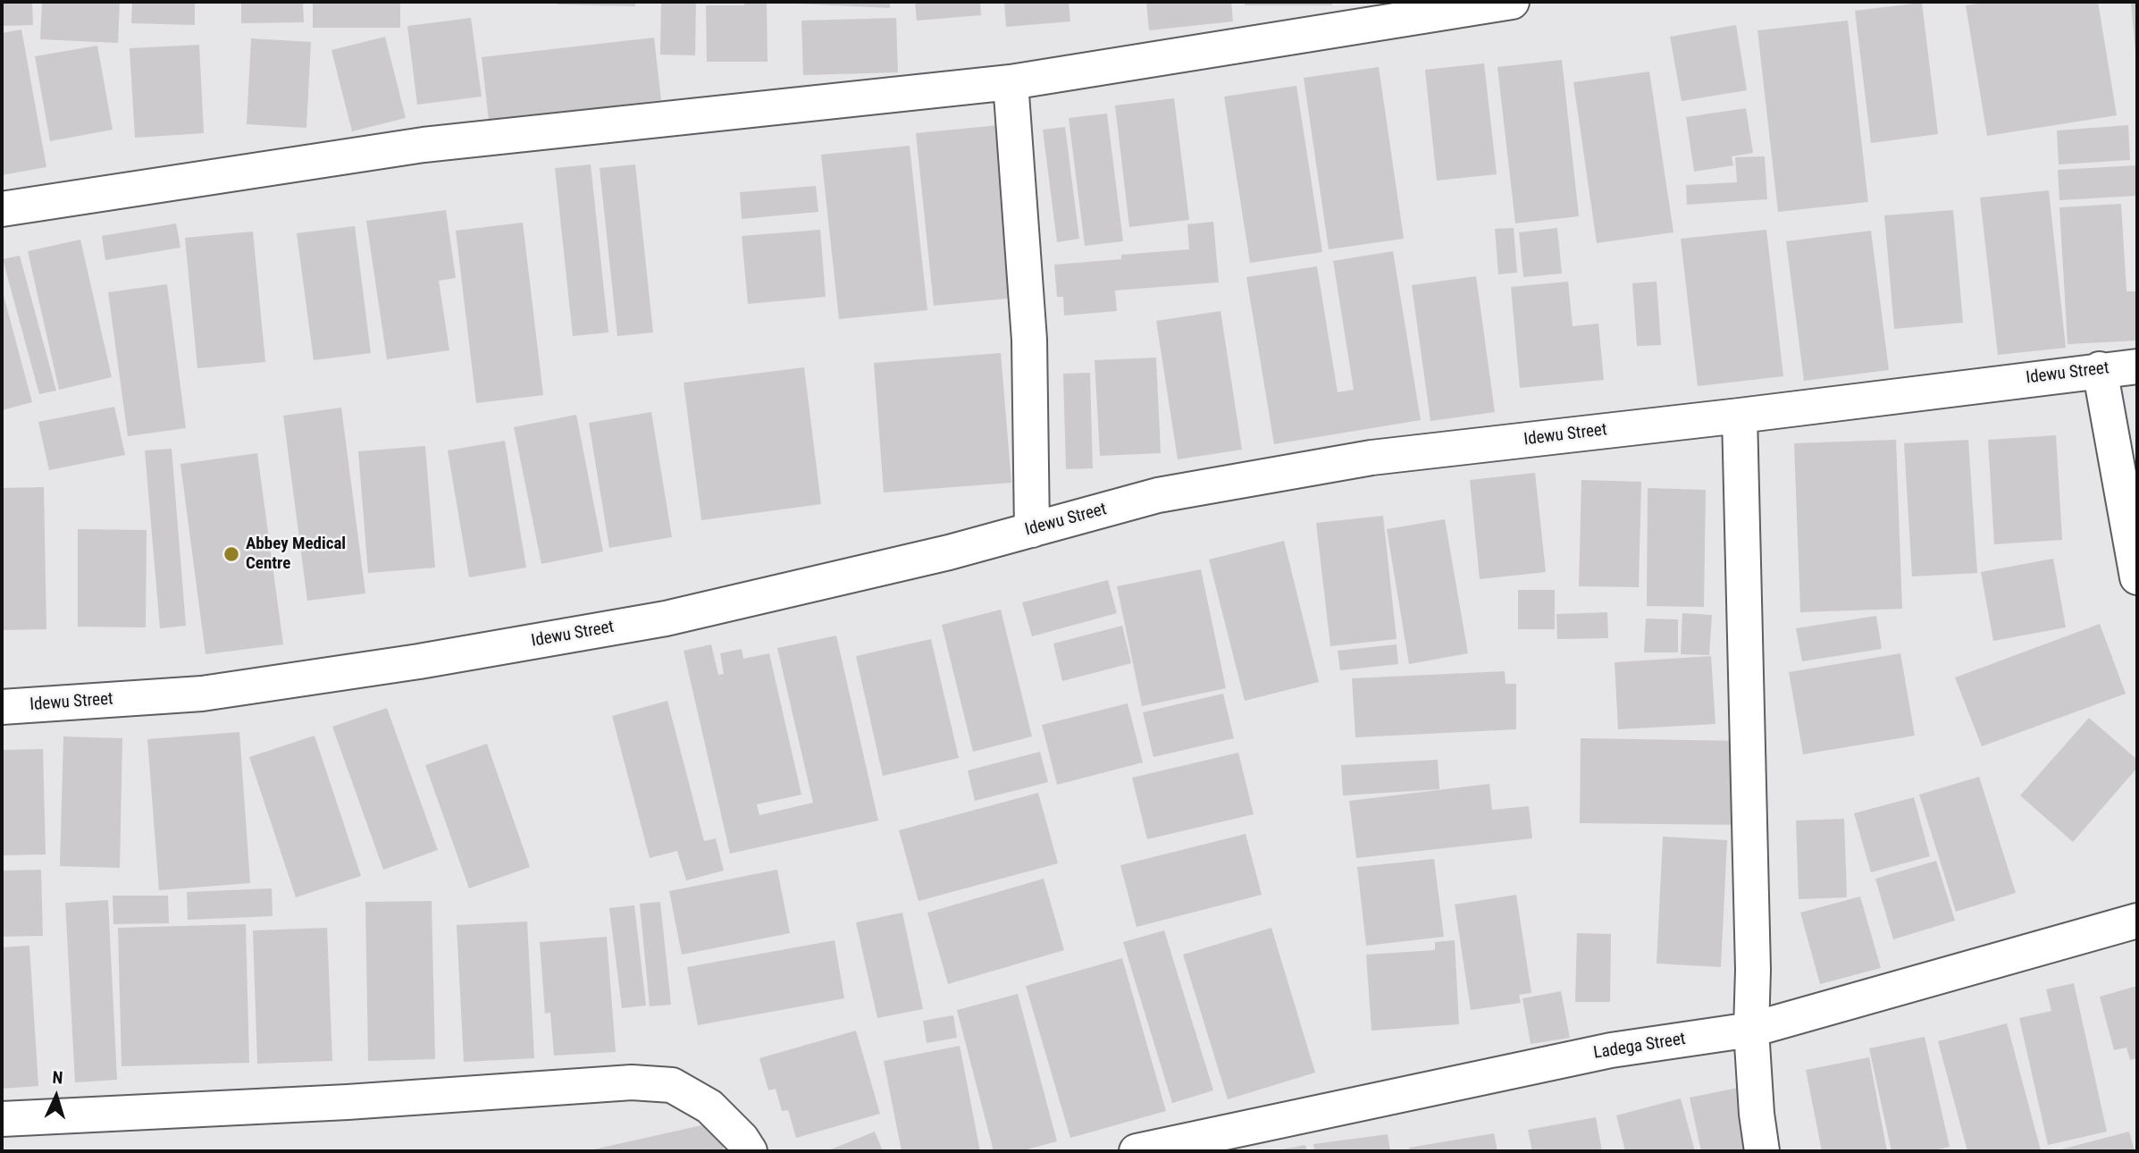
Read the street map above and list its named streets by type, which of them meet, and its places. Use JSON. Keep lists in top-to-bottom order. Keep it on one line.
{"streets":{"street":["Idewu Street","Ladega Street"]},"places":["Abbey Medical Centre"],"north":"top"}
